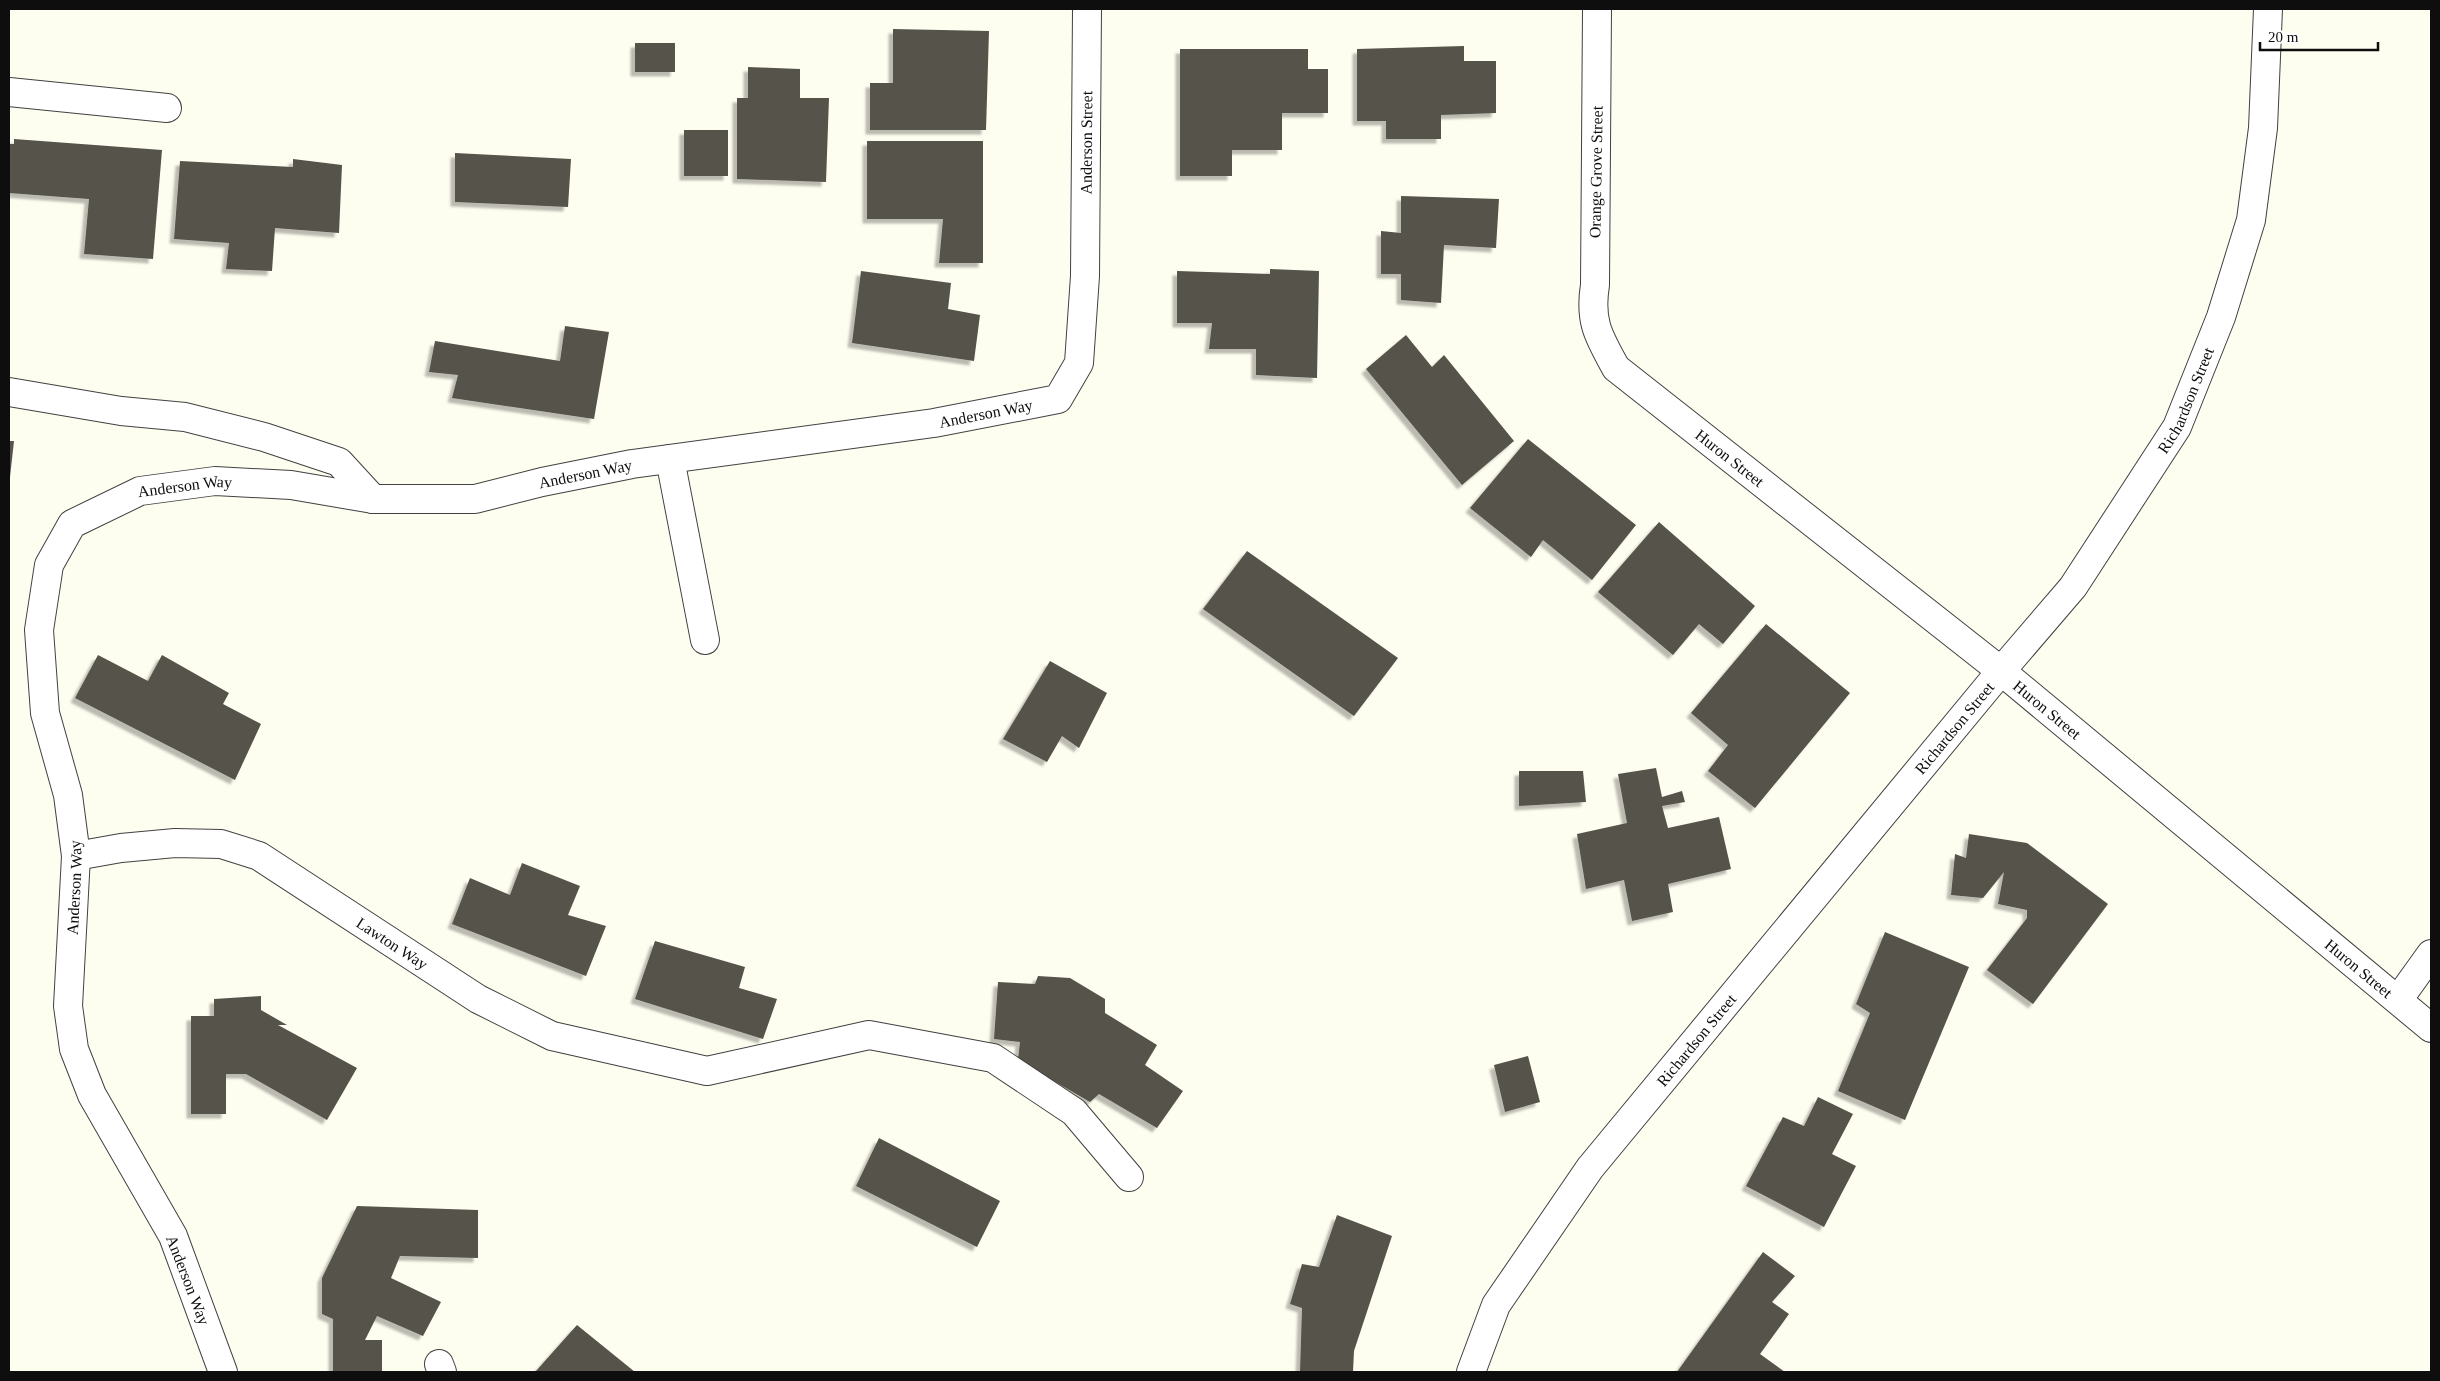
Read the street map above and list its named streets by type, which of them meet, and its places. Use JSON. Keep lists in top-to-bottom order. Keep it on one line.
{"streets":{"street":["Anderson Street","Orange Grove Street","Richardson Street","Anderson Way","Huron Street","Lawton Way"]},"crossings":[["Anderson Street","Anderson Way"],["Orange Grove Street","Huron Street"],["Richardson Street","Huron Street"],["Anderson Way","Lawton Way"]],"scale_bar":"20 m"}
